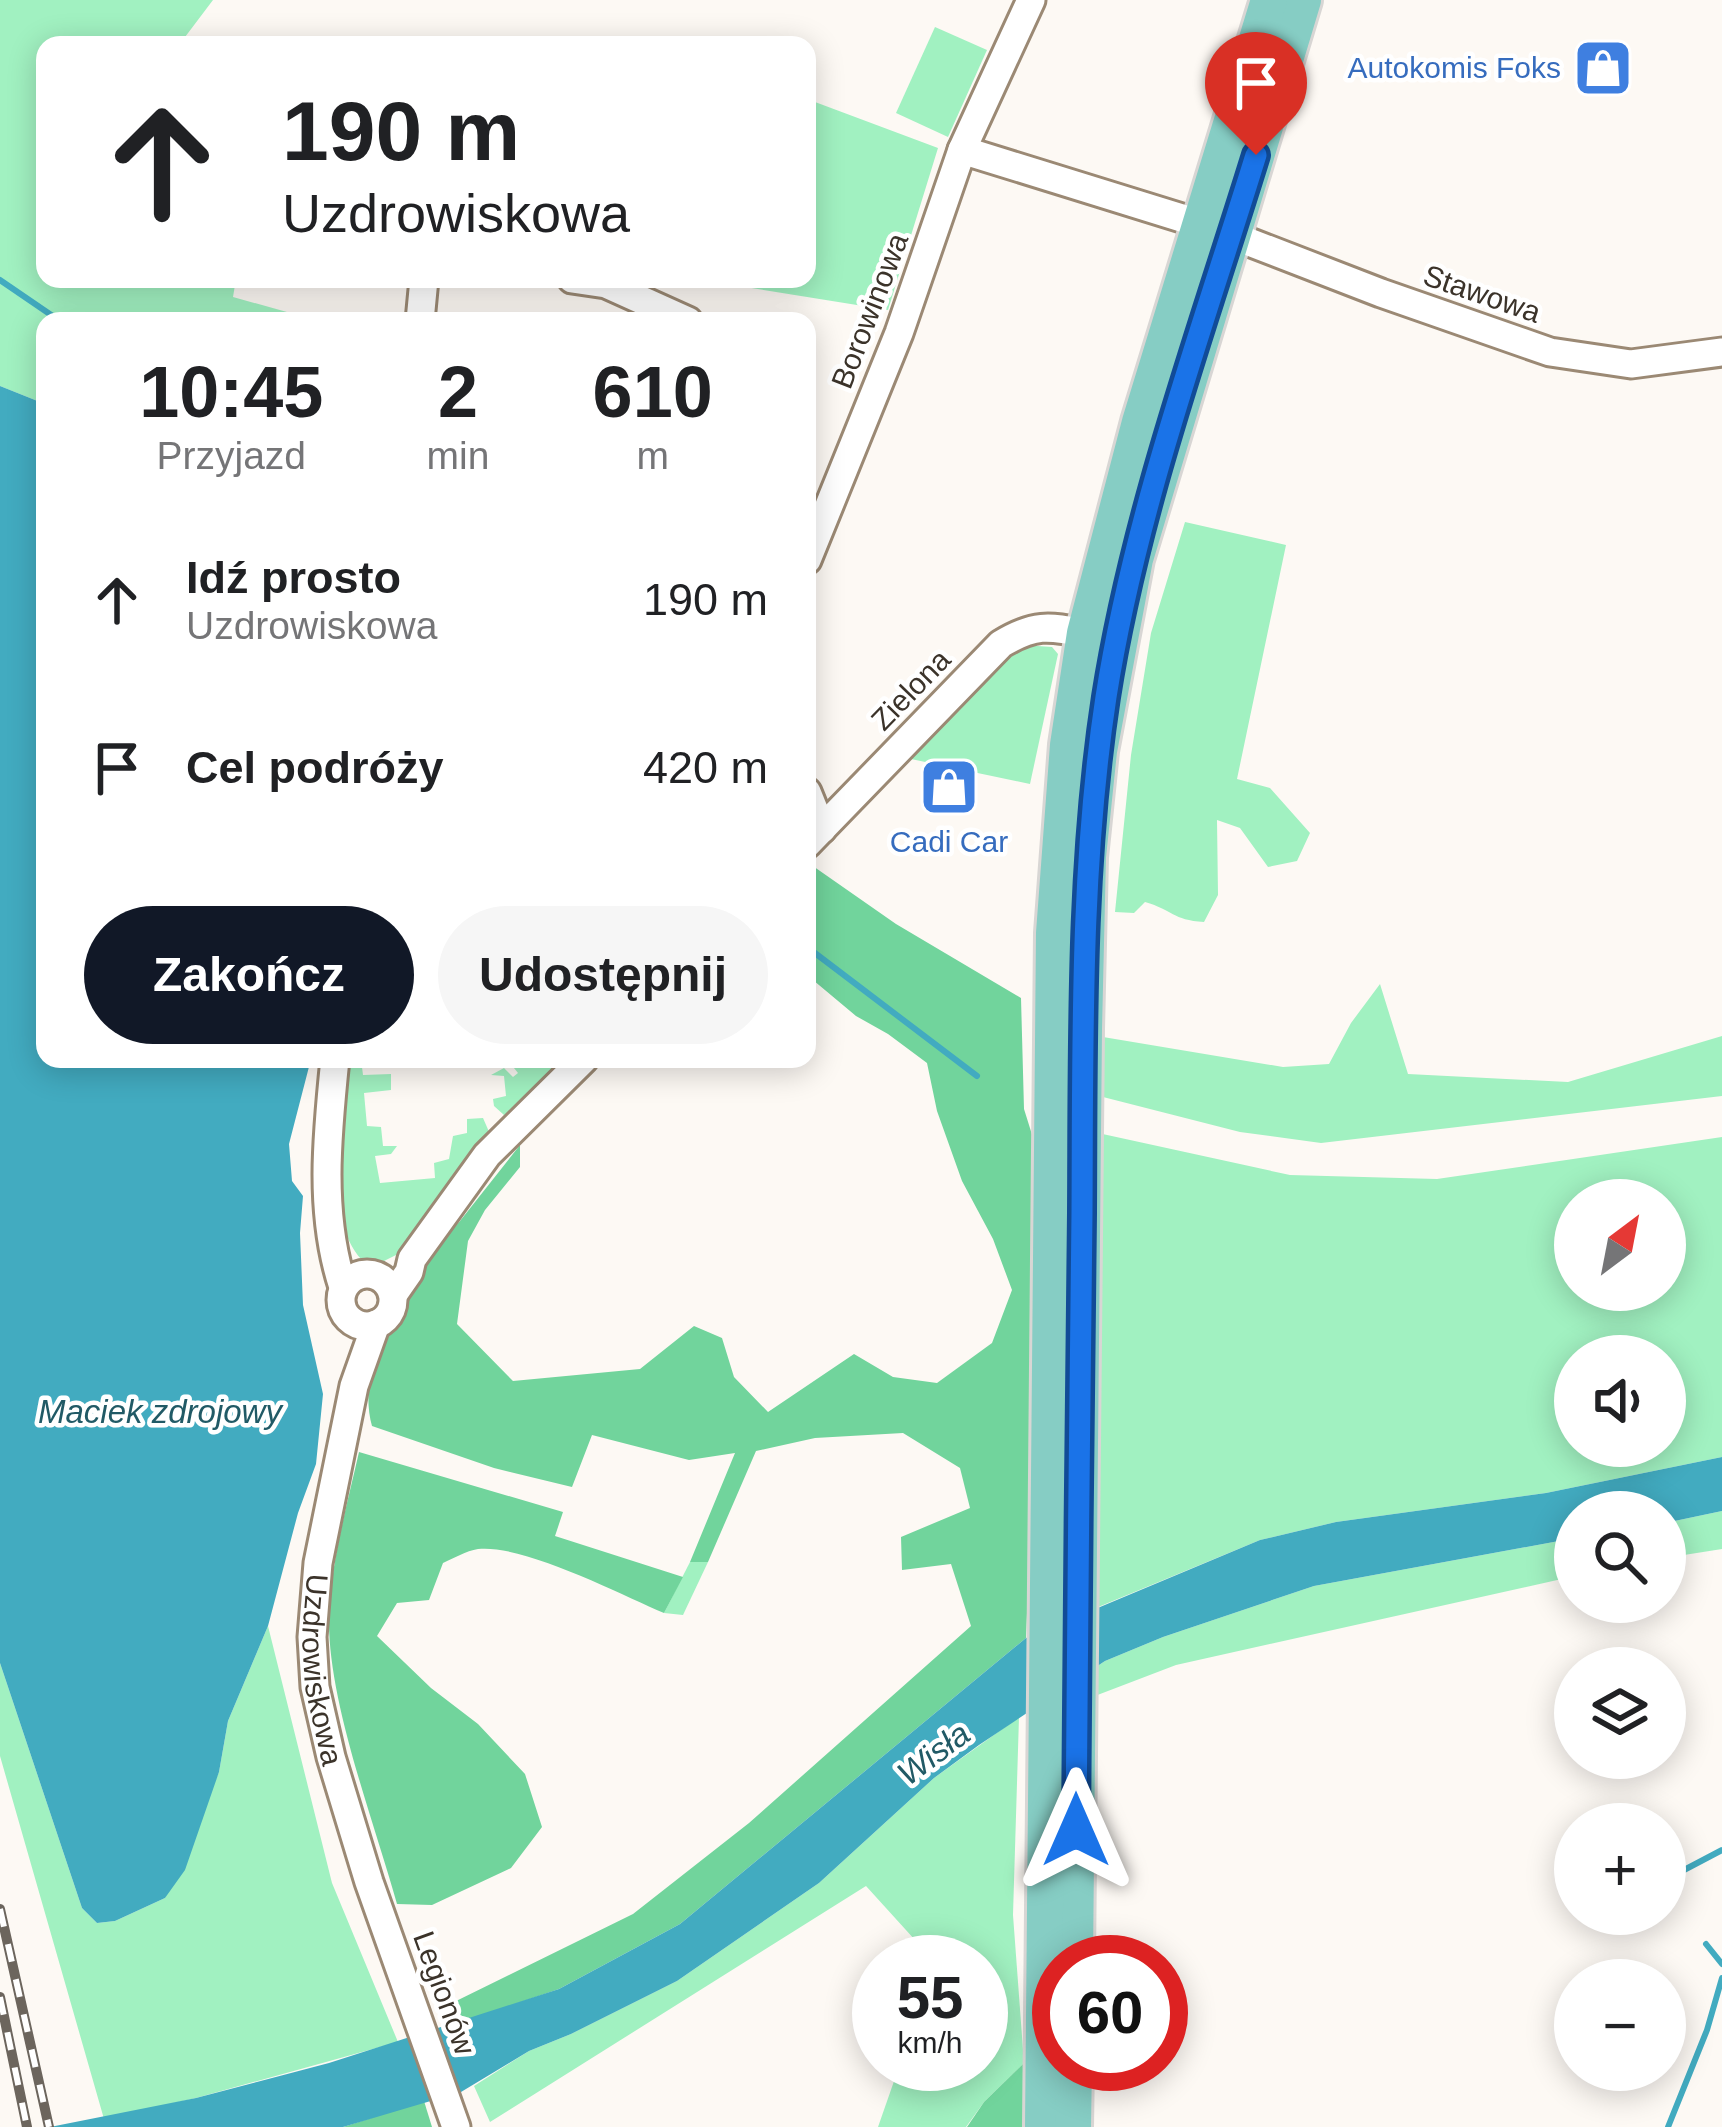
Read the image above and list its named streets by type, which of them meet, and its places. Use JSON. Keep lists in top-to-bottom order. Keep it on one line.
{"streets":{"street":["Stawowa","Borowinowa","Zielona","Uzdrowiskowa","Legionów"]},"crossings":[["Uzdrowiskowa","Legionów"]],"water":["Maciek zdrojowy","Wisła"],"places":{"shop":["Autokomis Foks","Cadi Car"]},"north":"top right","page":{"turn":["190 m","Uzdrowiskowa"],"eta":["10:45","Przyjazd","2","min","610","m"],"list":[{"name":"Idź prosto","note":"Uzdrowiskowa","value":"190 m"},{"name":"Cel podróży","value":"420 m"}],"buttons":["Zakończ","Udostępnij"],"map_buttons":["+","−"],"speed":"55 km/h","limit":"60"}}
